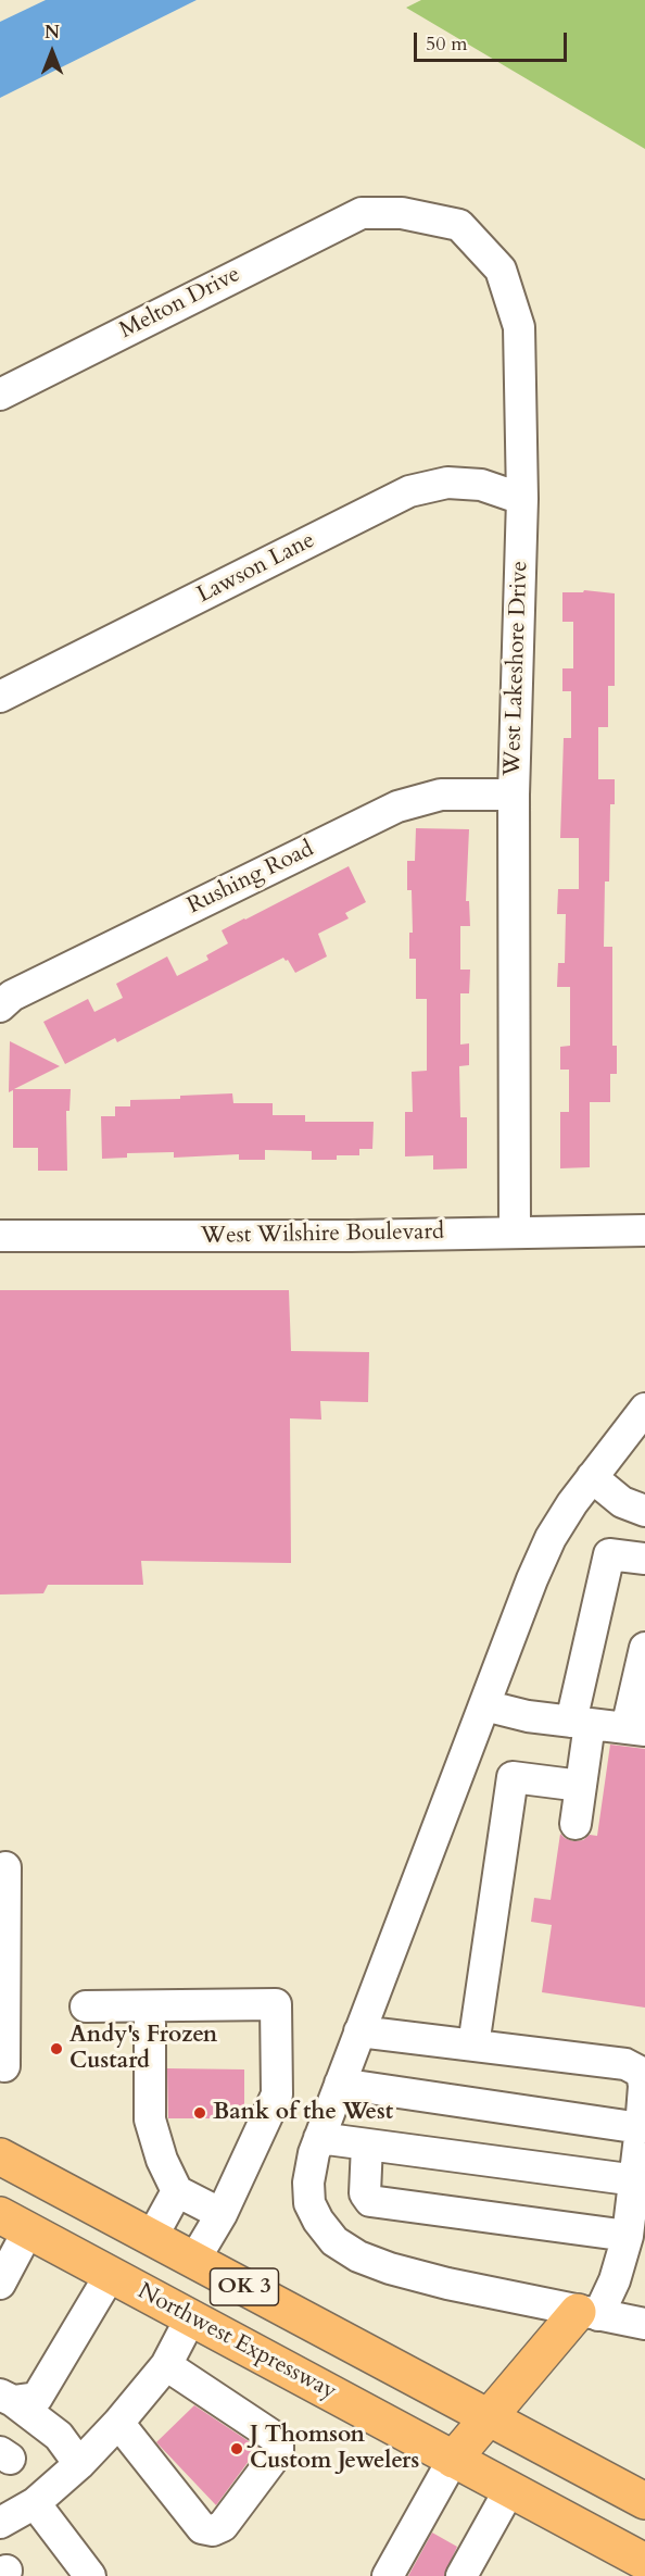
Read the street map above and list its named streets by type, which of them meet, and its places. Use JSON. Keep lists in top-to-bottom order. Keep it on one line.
{"streets":{"highway":["OK 3","Northwest Expressway"],"street":["Melton Drive","Lawson Lane","West Lakeshore Drive","Rushing Road","West Wilshire Boulevard"]},"crossings":[["Melton Drive","West Lakeshore Drive"],["Lawson Lane","West Lakeshore Drive"],["West Lakeshore Drive","Rushing Road"],["West Lakeshore Drive","West Wilshire Boulevard"]],"places":["Andy's Frozen Custard","Bank of the West","J Thomson Custom Jewelers"],"scale_bar":"50 m","north":"top"}
